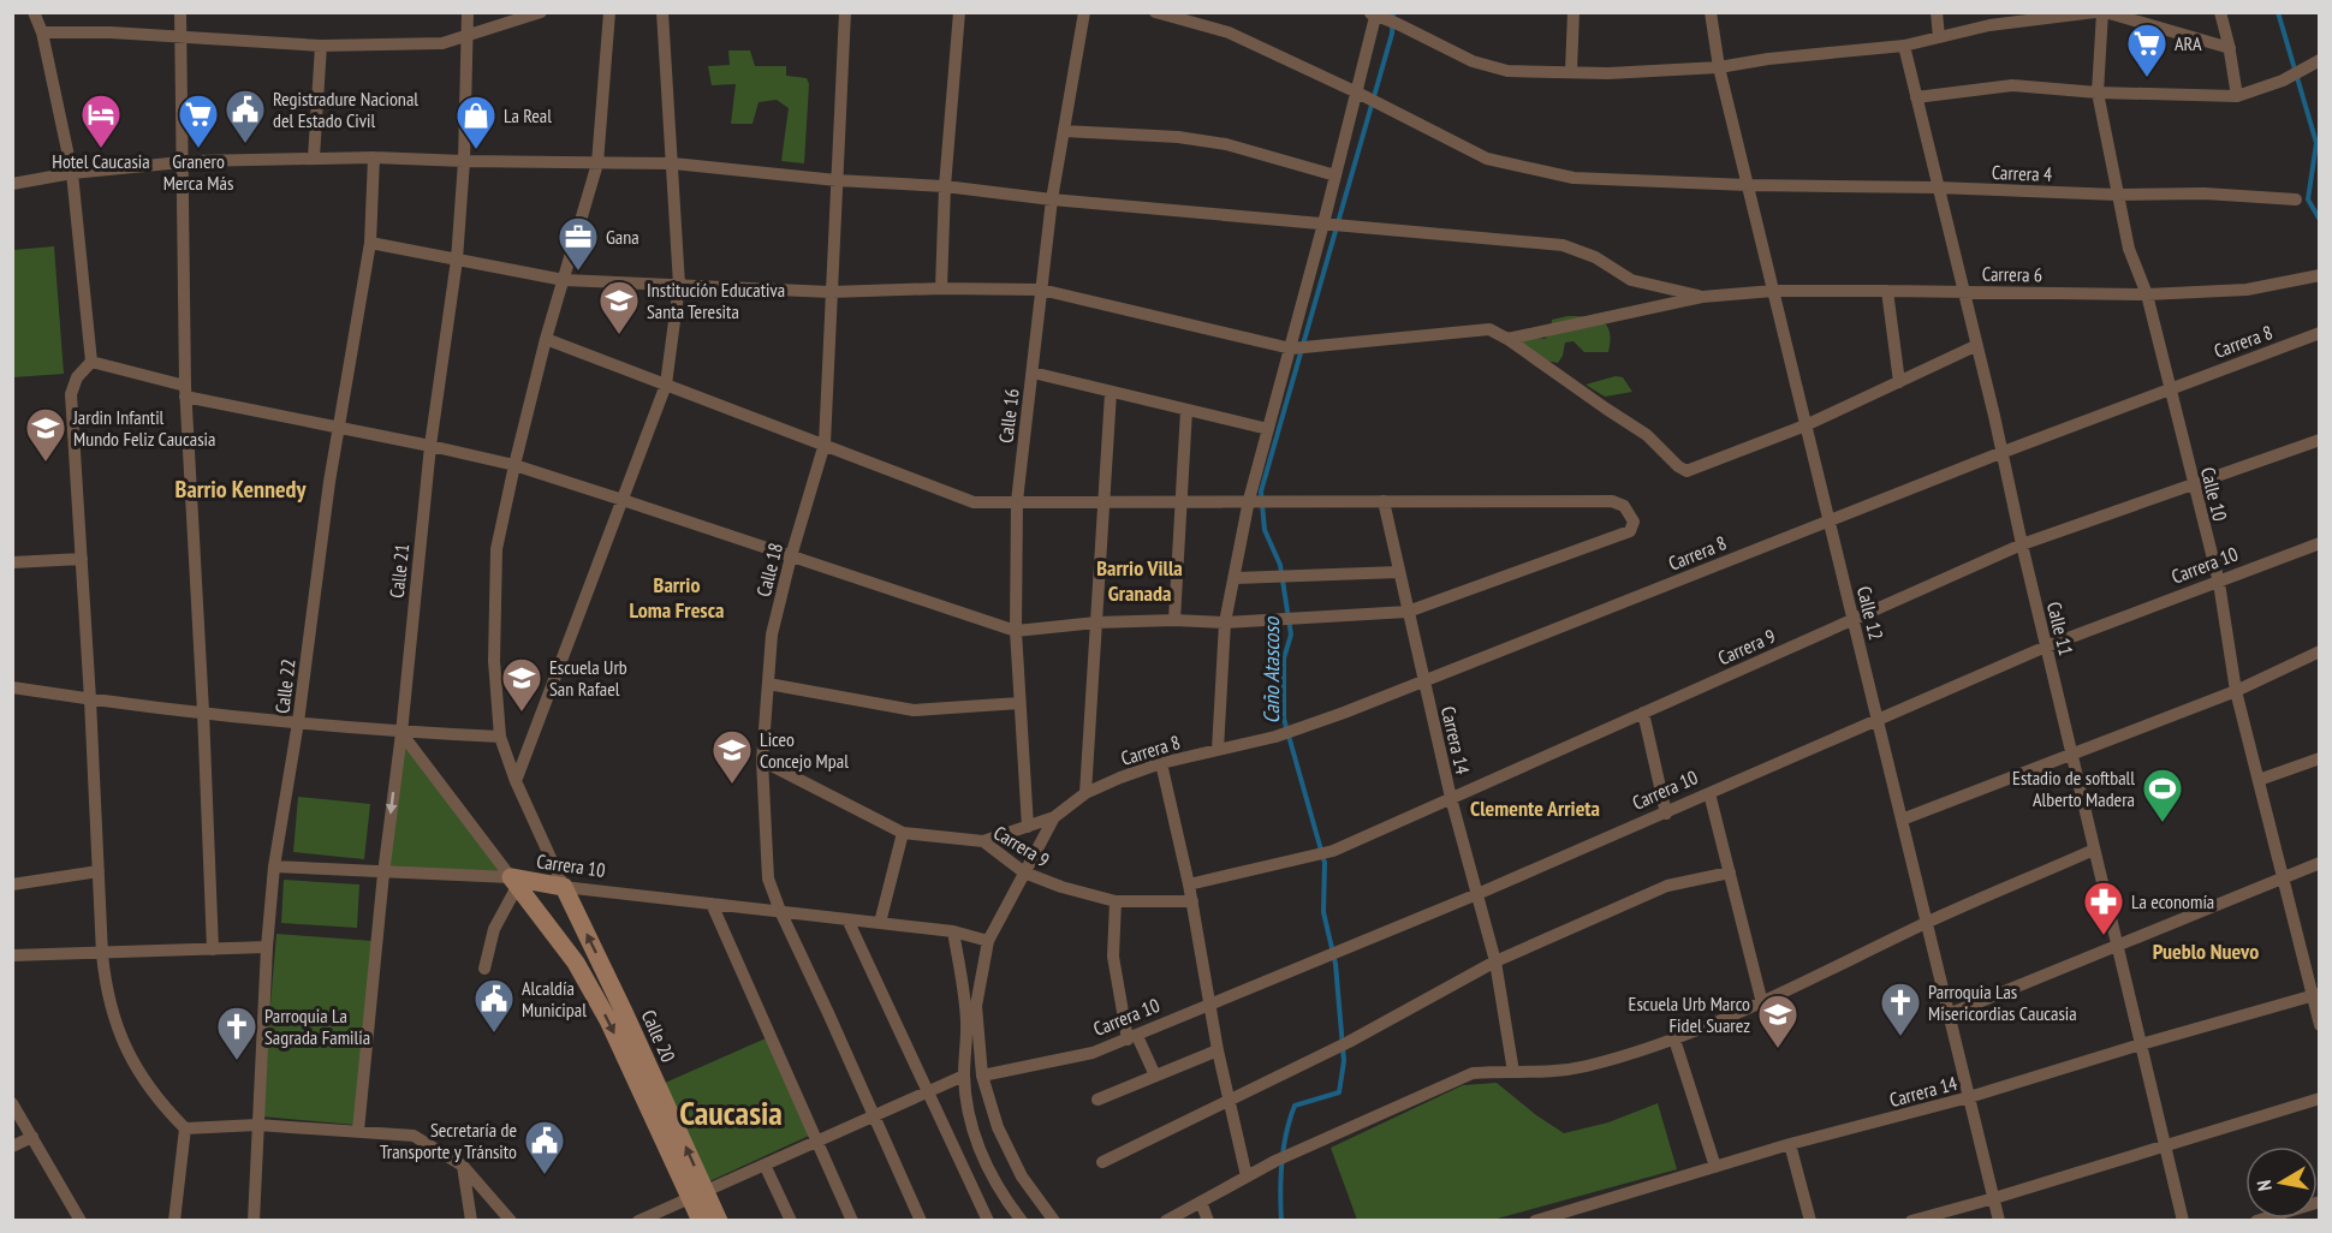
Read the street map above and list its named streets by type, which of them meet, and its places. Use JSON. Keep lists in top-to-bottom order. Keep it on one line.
{"streets":{"street":["Carrera 4","Carrera 6","Carrera 8","Calle 16","Calle 10","Carrera 10","Calle 18","Calle 21","Calle 12","Calle 11","Carrera 9","Calle 22","Carrera 14","Calle 20"]},"crossings":[["Carrera 4","Calle 10"],["Carrera 4","Calle 12"],["Carrera 4","Calle 11"],["Carrera 6","Calle 10"],["Carrera 6","Calle 12"],["Carrera 6","Calle 11"],["Carrera 8","Calle 10"],["Carrera 8","Calle 12"],["Carrera 8","Calle 11"],["Carrera 8","Carrera 14"],["Calle 10","Carrera 10"],["Calle 10","Carrera 9"],["Calle 10","Carrera 14"],["Carrera 10","Calle 18"],["Carrera 10","Calle 21"],["Carrera 10","Calle 12"],["Carrera 10","Calle 11"],["Carrera 10","Calle 22"],["Carrera 10","Carrera 14"],["Carrera 10","Calle 20"],["Calle 18","Carrera 9"],["Calle 12","Carrera 9"],["Calle 12","Carrera 14"],["Calle 11","Carrera 9"],["Calle 11","Carrera 14"],["Carrera 9","Carrera 14"]],"districts":["Barrio Kennedy","Barrio Villa Granada","Barrio Loma Fresca","Clemente Arrieta","Pueblo Nuevo","Caucasia"],"water":["Caño Atascoso"],"places":{"supermarket":["ARA","Granero Merca Más"],"public building":["Registradure Nacional del Estado Civil","Alcaldía Municipal","Secretaría de Transporte y Tránsito"],"hotel":["Hotel Caucasia"],"shop":["La Real"],"office":["Gana"],"school or university":["Institución Educativa Santa Teresita","Jardin Infantil Mundo Feliz Caucasia","Escuela Urb San Rafael","Liceo Concejo Mpal","Escuela Urb Marco Fidel Suarez"],"sports":["Estadio de softball Alberto Madera"],"pharmacy":["La economía"],"church":["Parroquia Las Misericordias Caucasia","Parroquia La Sagrada Familia"]},"north":"left"}
